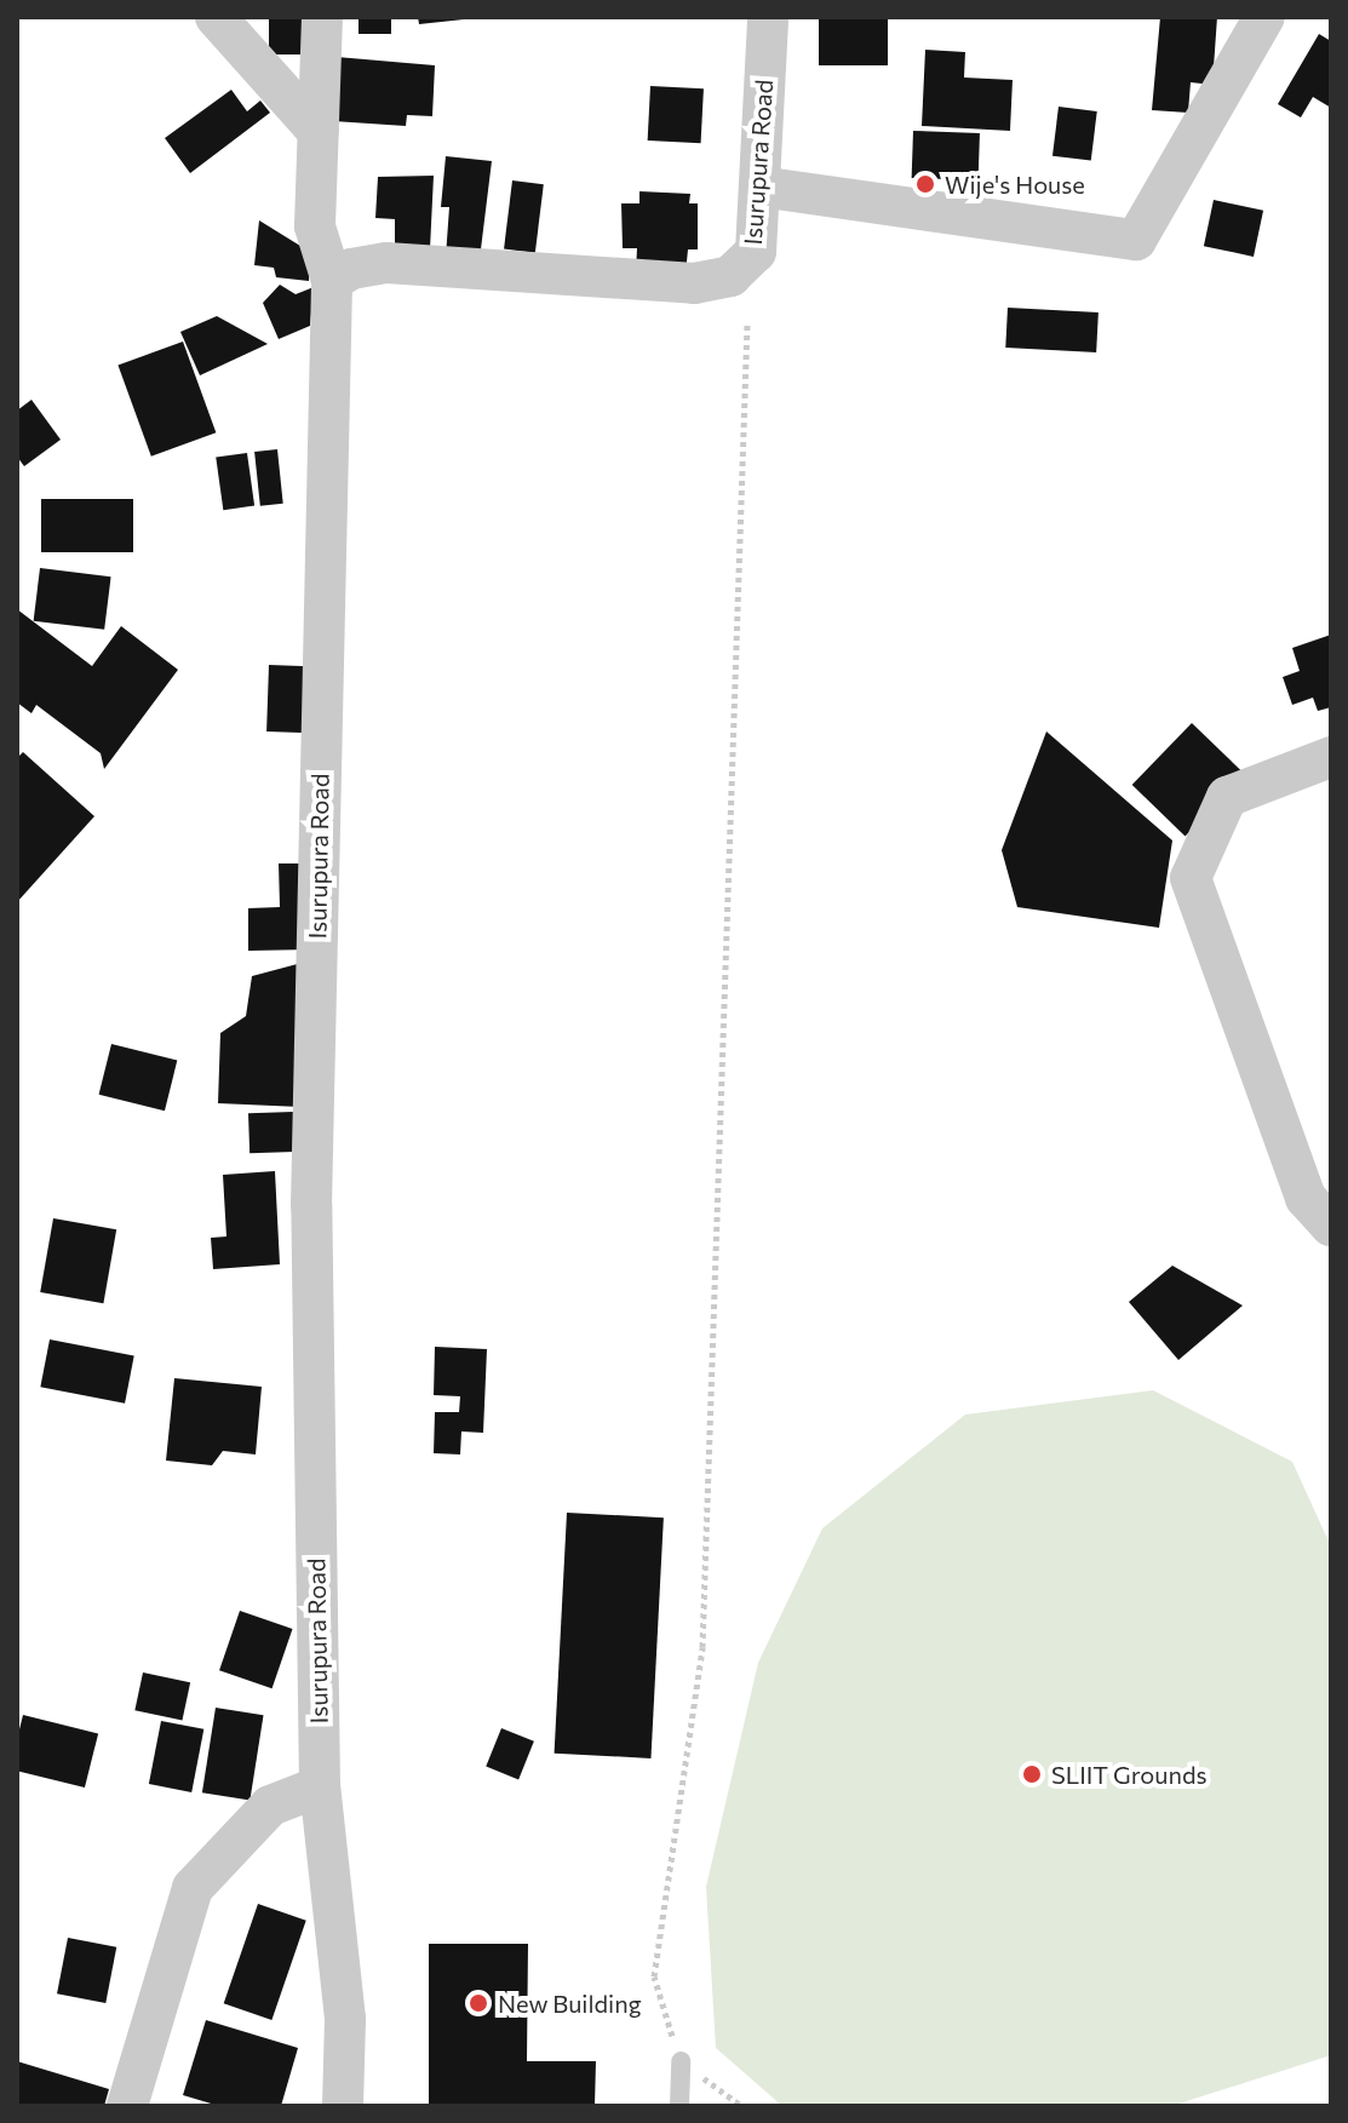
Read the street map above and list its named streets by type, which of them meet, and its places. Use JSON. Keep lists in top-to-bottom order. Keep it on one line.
{"streets":{"street":["Isurupura Road"]},"places":["Wije's House","SLIIT Grounds","New Building"]}
